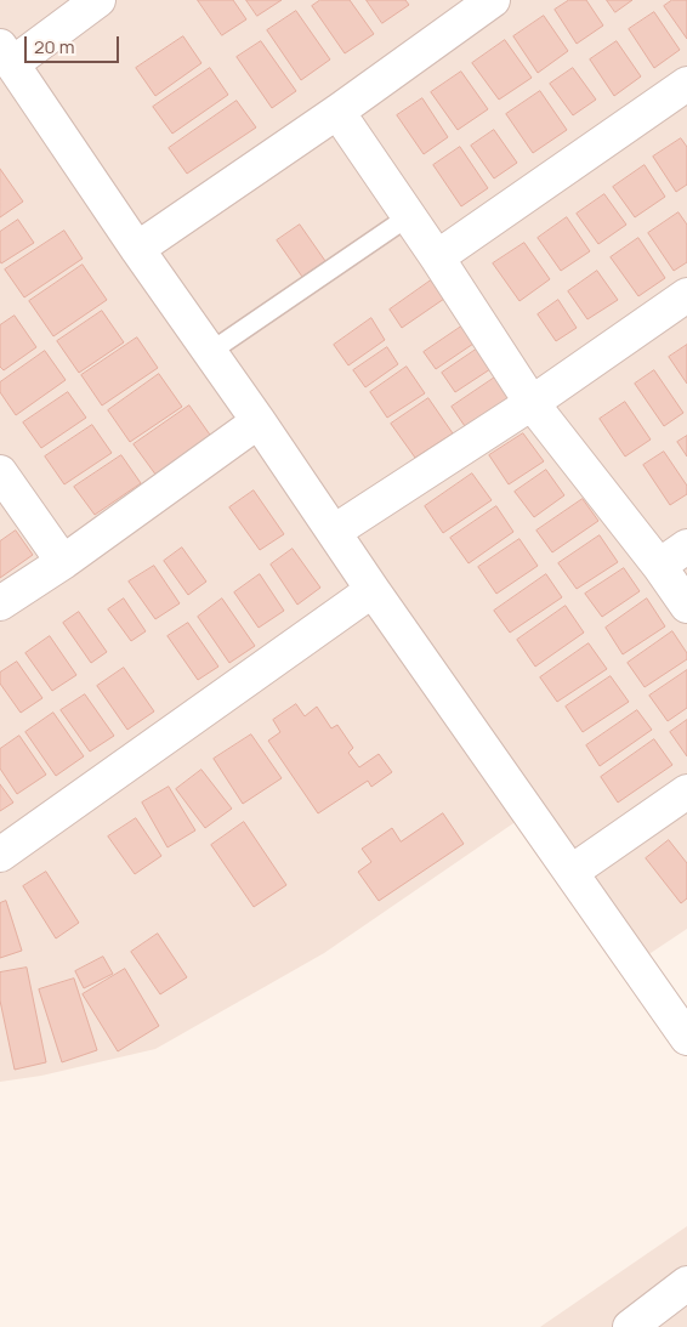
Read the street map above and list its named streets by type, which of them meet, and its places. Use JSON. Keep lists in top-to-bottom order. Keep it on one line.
{"scale_bar":"20 m"}
